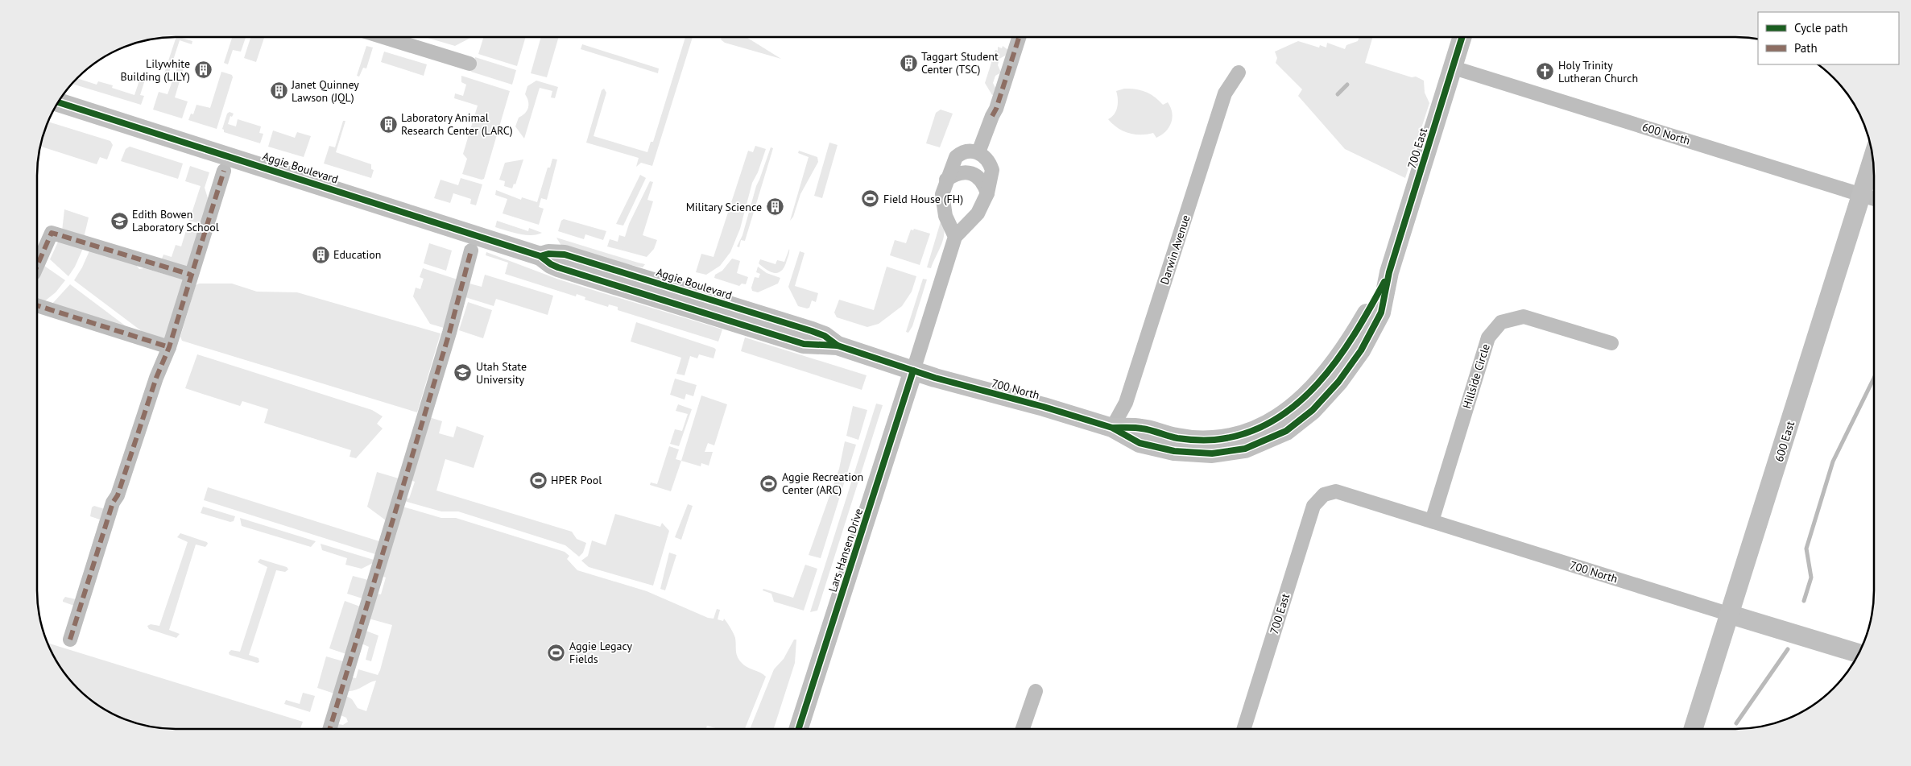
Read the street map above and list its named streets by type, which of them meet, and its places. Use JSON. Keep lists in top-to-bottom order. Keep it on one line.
{"streets":{"street":["600 North","700 East","Aggie Boulevard","Darwin Avenue","Hillside Circle","700 North","600 East","Lars Hansen Drive"]},"crossings":[["600 North","700 East"],["600 North","600 East"],["700 East","700 North"],["Aggie Boulevard","700 North"],["Aggie Boulevard","Lars Hansen Drive"],["Darwin Avenue","700 North"],["Hillside Circle","700 North"],["700 North","600 East"],["700 North","Lars Hansen Drive"]],"places":{"building":["Taggart Student Center (TSC)","Lilywhite Building (LILY)","Janet Quinney Lawson (JQL)","Laboratory Animal Research Center (LARC)","Military Science","Education"],"church":["Holy Trinity Lutheran Church"],"sports":["Field House (FH)","HPER Pool","Aggie Recreation Center (ARC)","Aggie Legacy Fields"],"school or university":["Edith Bowen Laboratory School","Utah State University"]},"legend":["Cycle path","Path"]}
